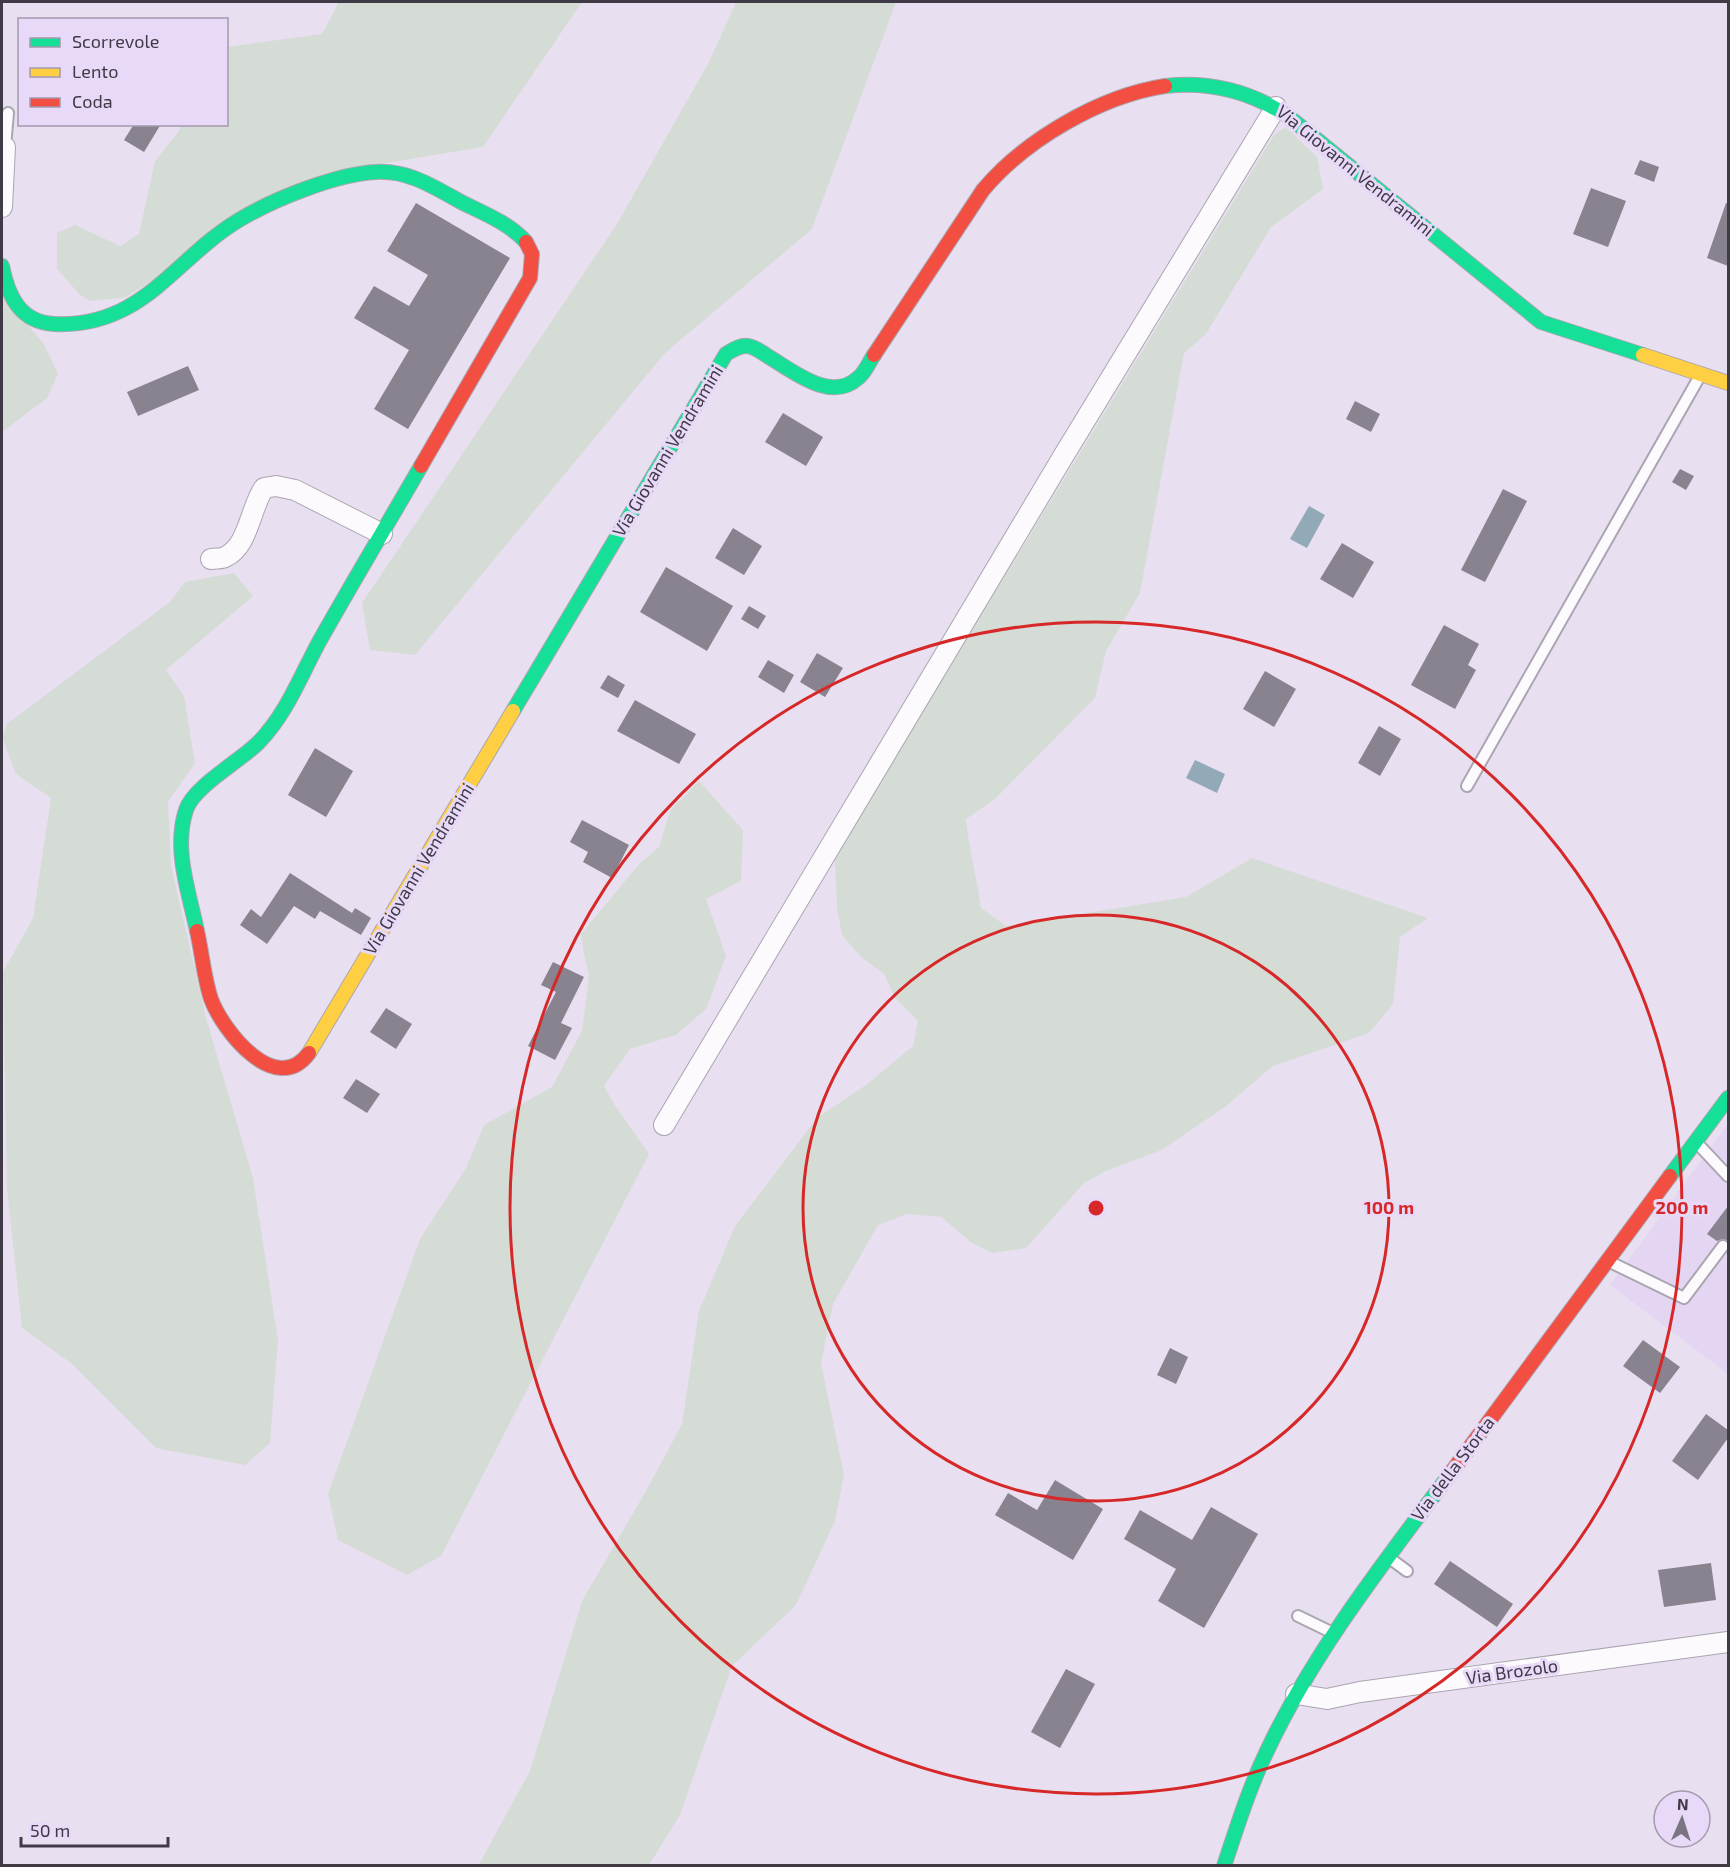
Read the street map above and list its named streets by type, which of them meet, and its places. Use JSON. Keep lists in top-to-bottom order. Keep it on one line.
{"streets":{"street":["Via Giovanni Vendramini","Via della Storta","Via Brozolo"]},"crossings":[["Via della Storta","Via Brozolo"]],"legend":["Scorrevole","Lento","Coda"],"scale_bar":"50 m","north":"top","rings":["100 m","200 m"]}
